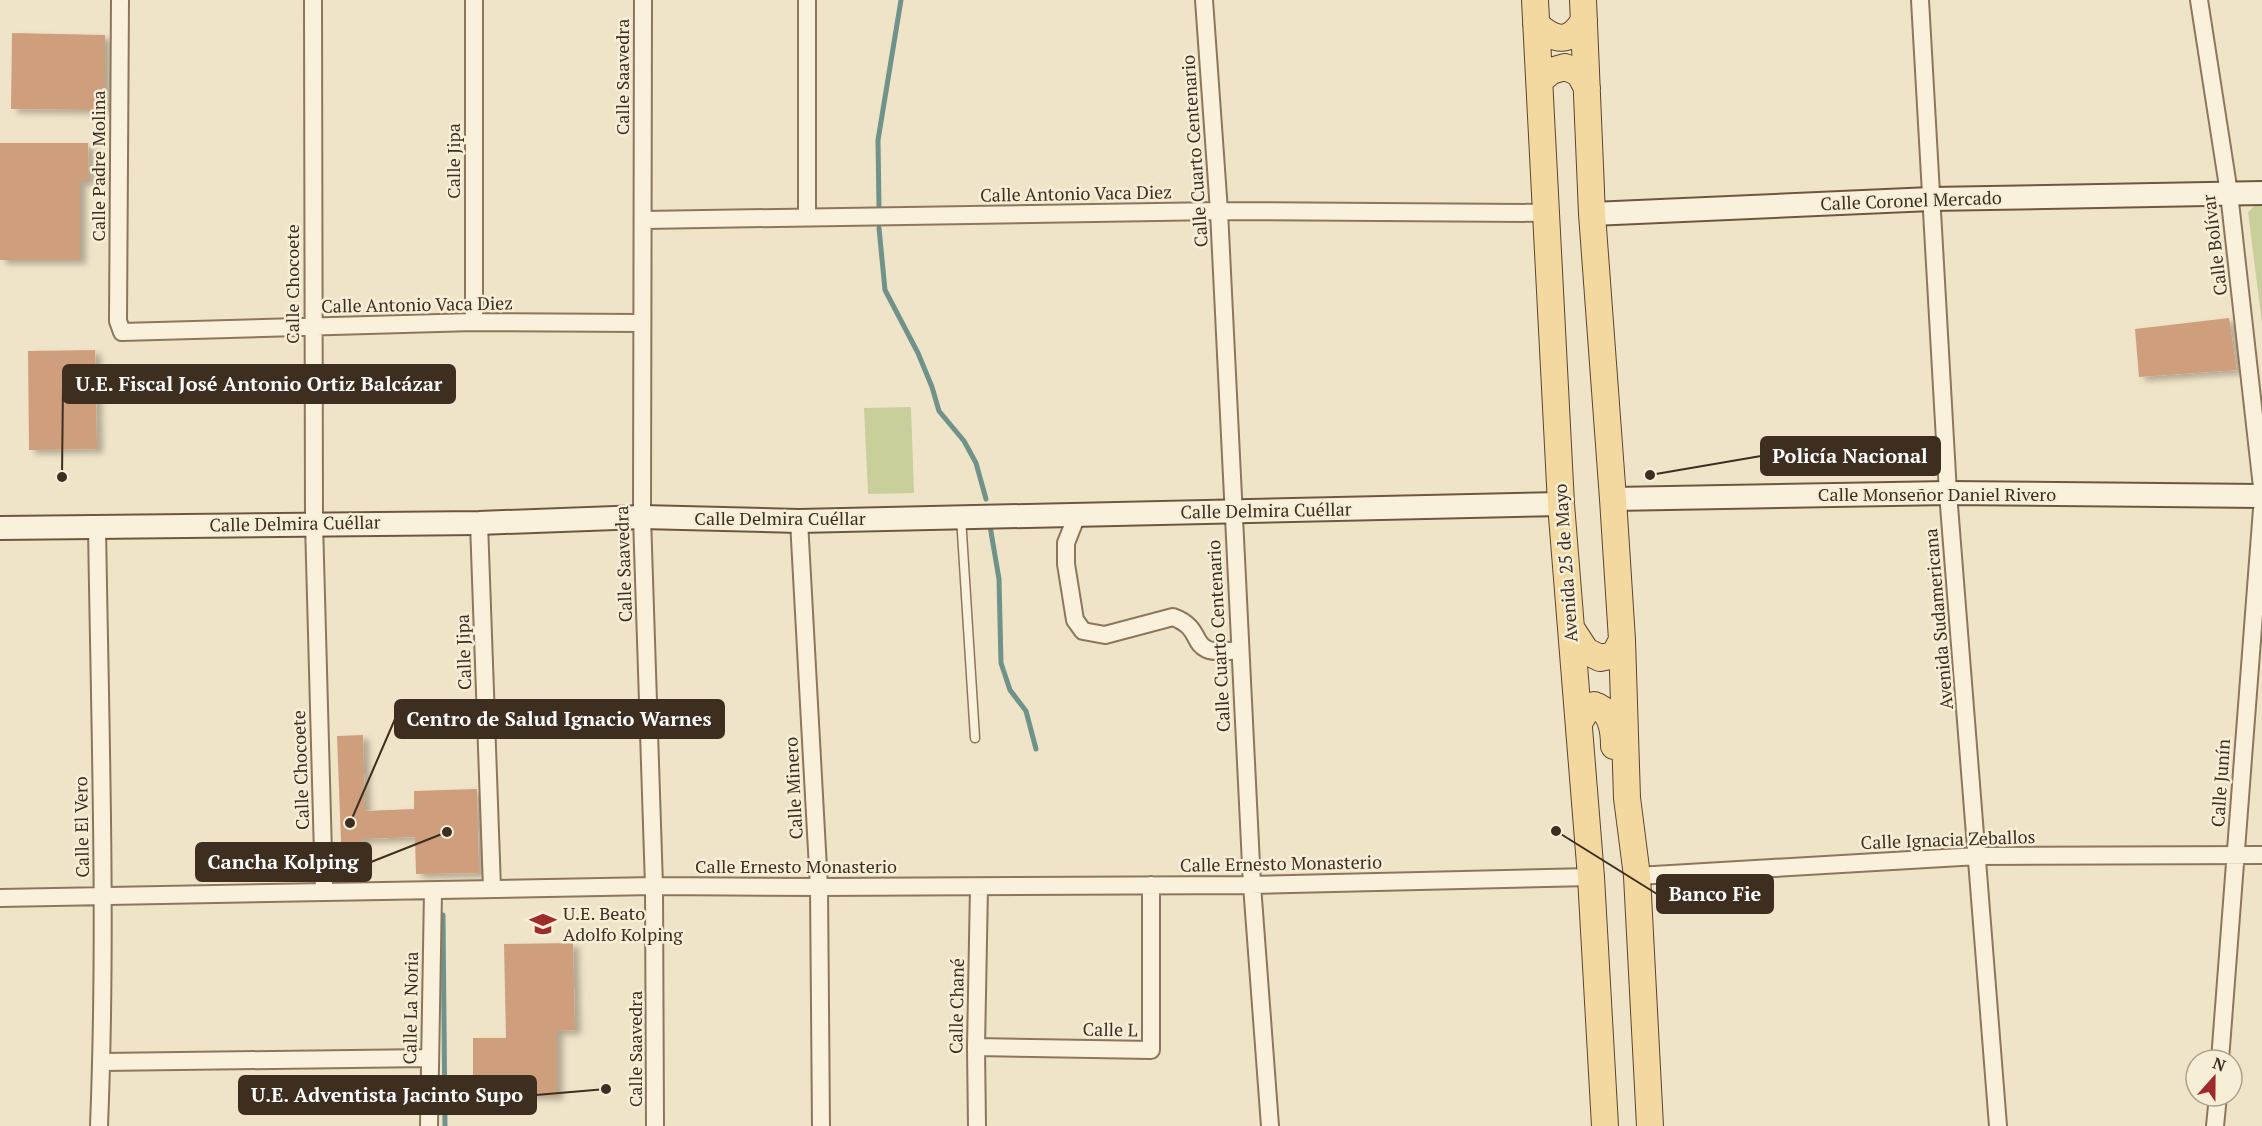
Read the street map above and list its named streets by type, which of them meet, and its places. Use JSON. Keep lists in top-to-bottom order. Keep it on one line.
{"streets":{"main road":["Calle Coronel Mercado","Calle Monseñor Daniel Rivero","Calle Delmira Cuéllar","Avenida 25 de Mayo"],"street":["Calle Saavedra","Calle Cuarto Centenario","Calle Jipa","Calle Padre Molina","Calle Antonio Vaca Diez","Calle Bolívar","Calle Chocoete","Avenida Sudamericana","Calle Junín","Calle Minero","Calle El Vero","Calle Ignacia Zeballos","Calle Ernesto Monasterio","Calle Chané","Calle La Noria","Calle L"]},"crossings":[["Calle Saavedra","Calle Antonio Vaca Diez"],["Calle Saavedra","Calle Delmira Cuéllar"],["Calle Saavedra","Calle Ernesto Monasterio"],["Calle Cuarto Centenario","Calle Antonio Vaca Diez"],["Calle Cuarto Centenario","Calle Delmira Cuéllar"],["Calle Cuarto Centenario","Calle Ernesto Monasterio"],["Calle Jipa","Calle Antonio Vaca Diez"],["Calle Jipa","Calle Delmira Cuéllar"],["Calle Jipa","Calle Ernesto Monasterio"],["Calle Padre Molina","Calle Antonio Vaca Diez"],["Calle Antonio Vaca Diez","Calle Chocoete"],["Calle Antonio Vaca Diez","Avenida 25 de Mayo"],["Calle Coronel Mercado","Calle Bolívar"],["Calle Coronel Mercado","Avenida Sudamericana"],["Calle Chocoete","Calle Delmira Cuéllar"],["Calle Chocoete","Calle Ernesto Monasterio"],["Calle Monseñor Daniel Rivero","Avenida Sudamericana"],["Calle Delmira Cuéllar","Avenida 25 de Mayo"],["Calle Delmira Cuéllar","Calle Minero"],["Calle Delmira Cuéllar","Calle El Vero"],["Avenida 25 de Mayo","Calle Ernesto Monasterio"],["Avenida Sudamericana","Calle Ignacia Zeballos"],["Calle Junín","Calle Ignacia Zeballos"],["Calle Minero","Calle Ernesto Monasterio"],["Calle El Vero","Calle Ernesto Monasterio"],["Calle Ernesto Monasterio","Calle Chané"],["Calle Ernesto Monasterio","Calle La Noria"],["Calle Ernesto Monasterio","Calle L"],["Calle Chané","Calle L"]],"places":{"other":["Policía Nacional","U.E. Fiscal José Antonio Ortiz Balcázar","Centro de Salud Ignacio Warnes","Banco Fie","Cancha Kolping","U.E. Adventista Jacinto Supo"],"school or university":["U.E. Beato Adolfo Kolping"]},"north":"top"}
